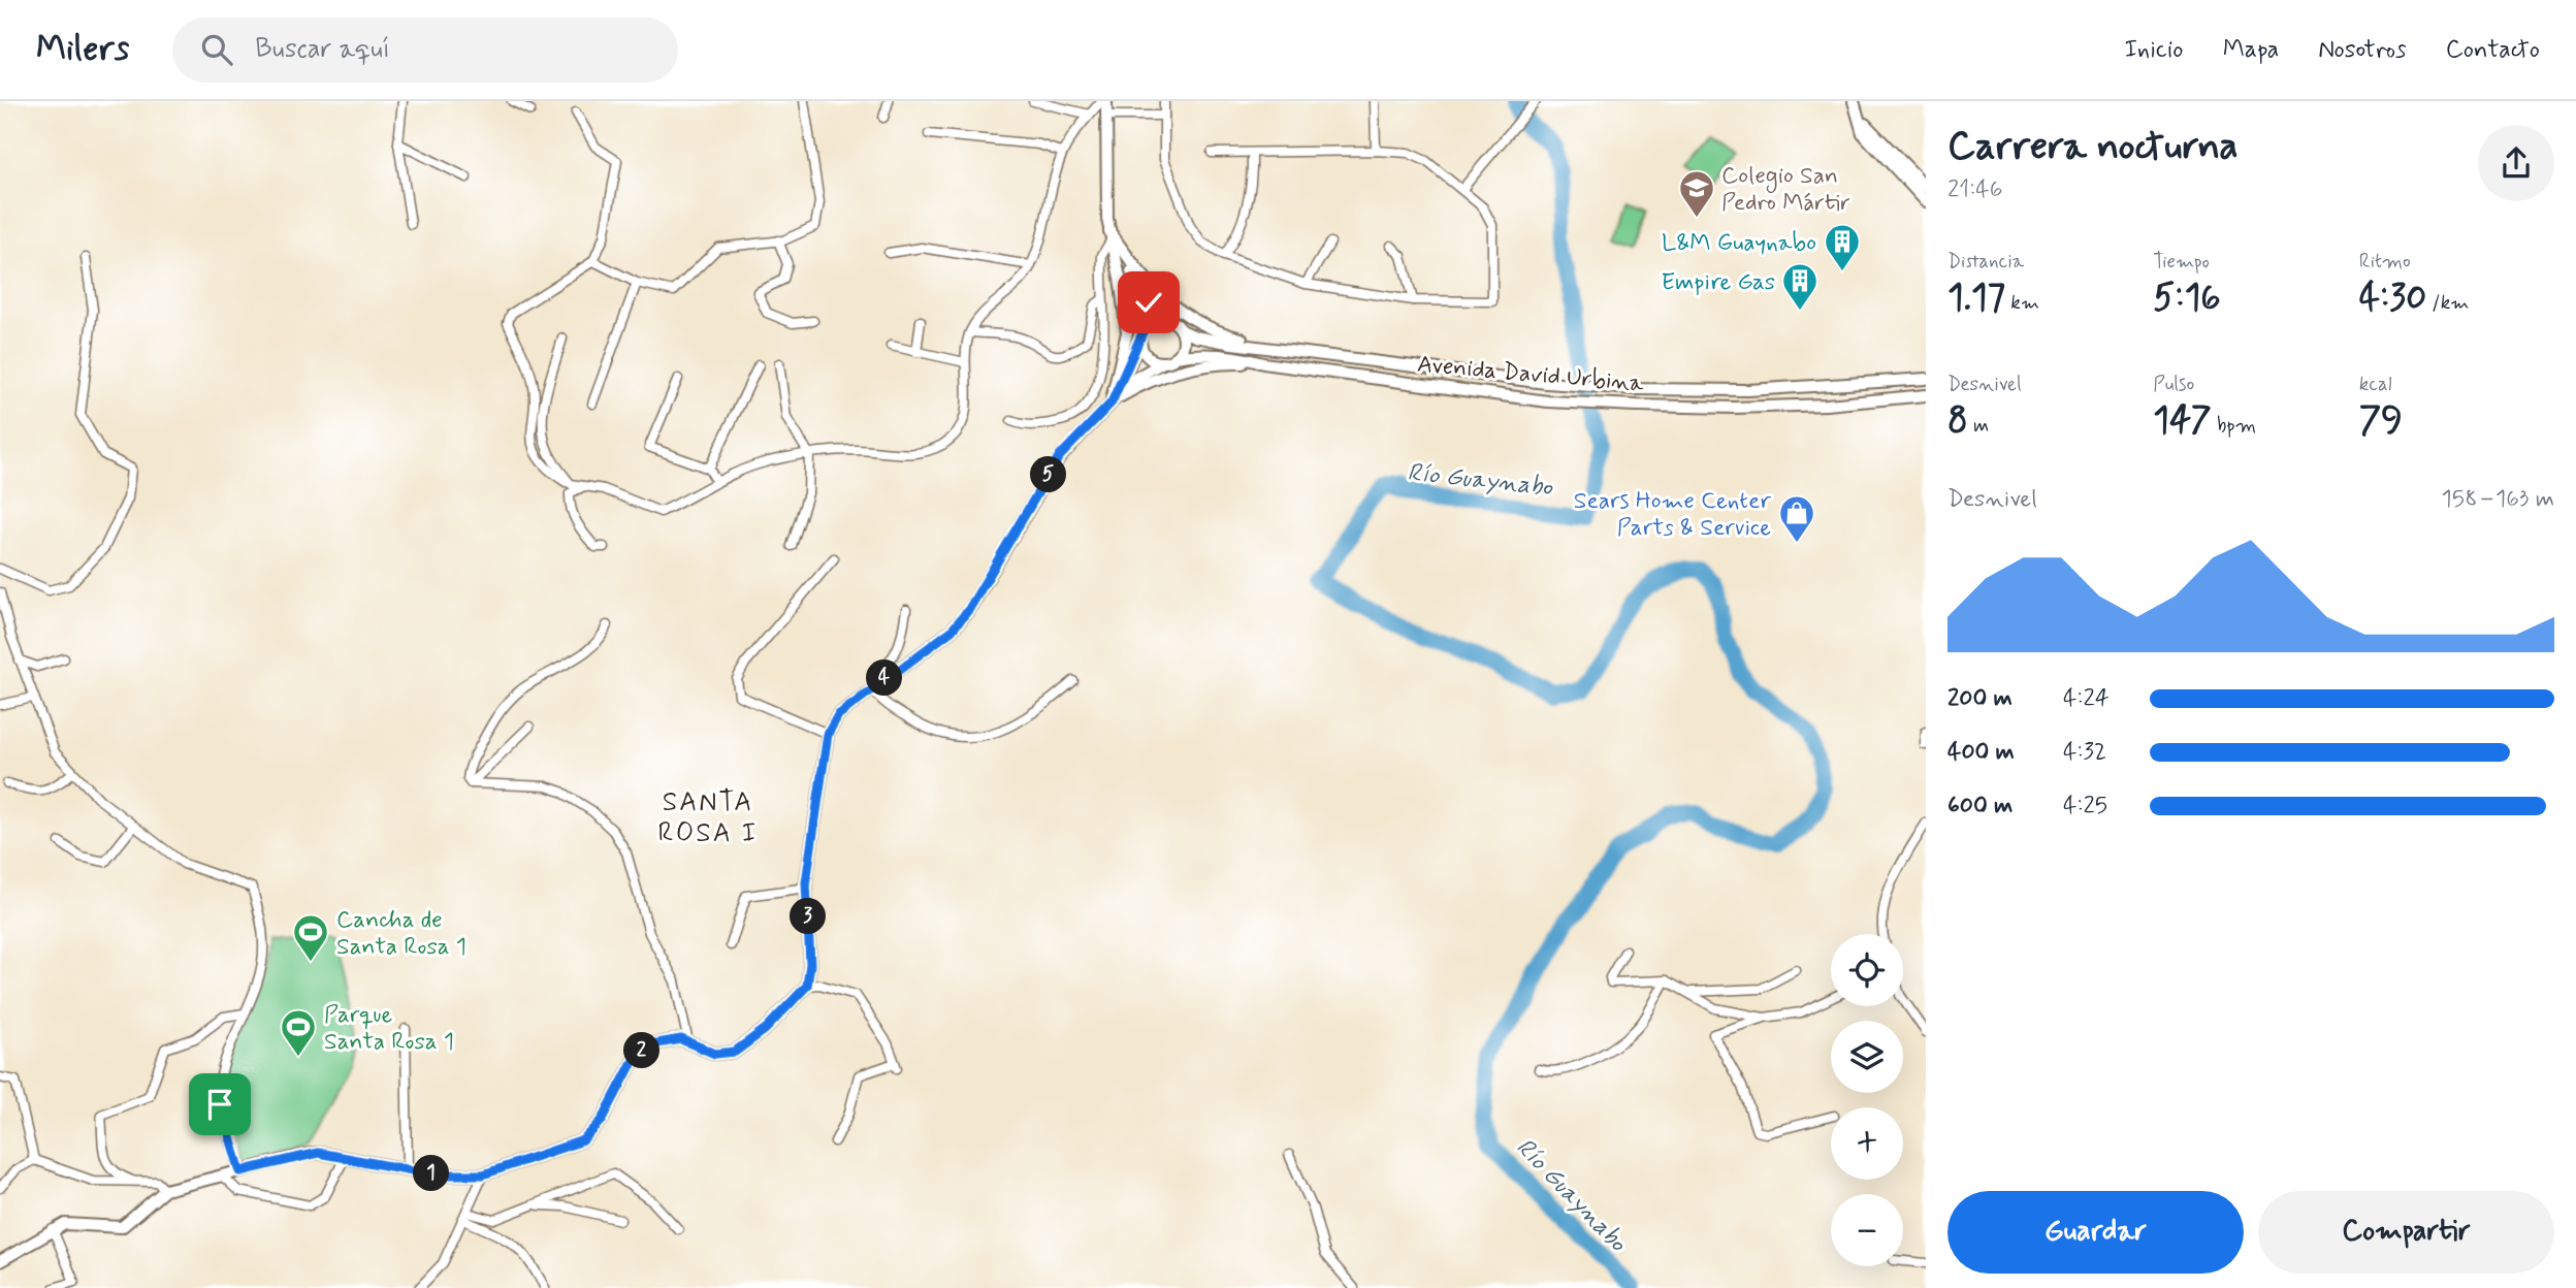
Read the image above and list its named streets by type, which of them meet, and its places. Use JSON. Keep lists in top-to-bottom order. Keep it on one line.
{"streets":{"street":["Avenida David Urbina"]},"districts":["SANTA ROSA I"],"water":["Río Guaynabo"],"places":{"school or university":["Colegio San Pedro Mártir"],"building":["L&M Guaynabo","Empire Gas"],"shop":["Sears Home Center Parts & Service"],"sports":["Cancha de Santa Rosa 1","Parque Santa Rosa 1"]},"page":{"header":"Milers","search":"Buscar aquí","nav":["Inicio","Mapa","Nosotros","Contacto"],"heading":["Carrera nocturna","21:46"],"stats":[["Distancia","1.17 km"],["Tiempo","5:16"],["Ritmo","4:30 /km"],["Desnivel","8 m"],["Pulso","147 bpm"],["kcal","79"]],"pins":["5","4","3","2","1"],"chart":["Desnivel","158–163 m"],"list":[{"name":"200 m","note":"4:24"},{"name":"400 m","note":"4:32"},{"name":"600 m","note":"4:25"}],"map_buttons":["+","−"],"buttons":["Guardar","Compartir"]}}
